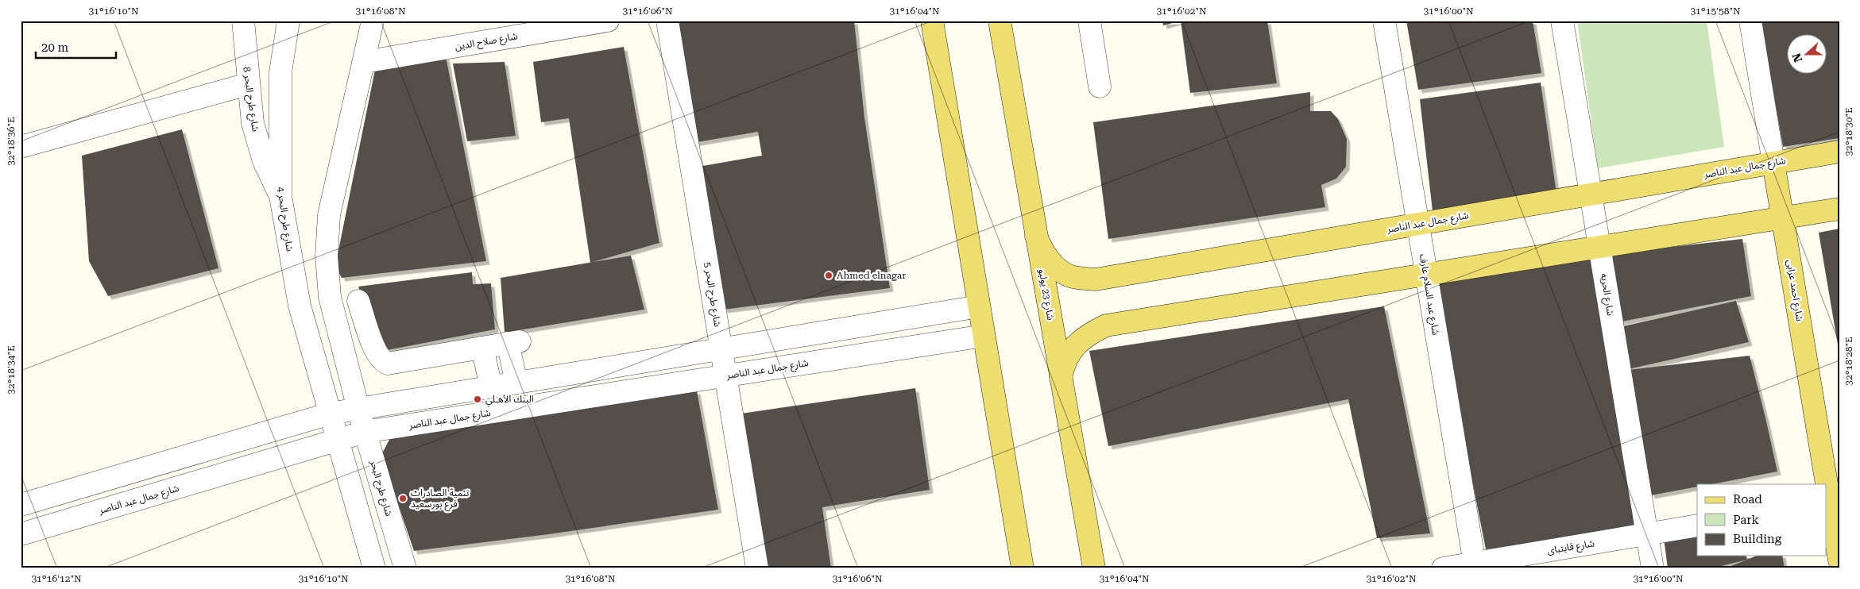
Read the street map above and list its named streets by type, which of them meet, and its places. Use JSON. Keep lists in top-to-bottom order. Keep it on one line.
{"streets":{"main road":["شارع جمال عبد الناصر","شارع احمد عرابى","شارع 23 يوليو"],"street":["شارع صلاح الدين","شارع طرح البحر 8","شارع طرح البحر 4","شارع طرح البحر 5","شارع عبد السلام عارف","شارع الحريه","شارع طرح البحر","شارع قايتباى"]},"crossings":[["شارع طرح البحر 8","شارع طرح البحر 4"],["شارع جمال عبد الناصر","شارع احمد عرابى"],["شارع جمال عبد الناصر","شارع طرح البحر 5"],["شارع جمال عبد الناصر","شارع 23 يوليو"],["شارع جمال عبد الناصر","شارع عبد السلام عارف"],["شارع جمال عبد الناصر","شارع الحريه"],["شارع جمال عبد الناصر","شارع طرح البحر"],["شارع عبد السلام عارف","شارع قايتباى"],["شارع الحريه","شارع قايتباى"]],"places":["Ahmed elnagar","البنك الأهـلي","تنمية الصادرات فرع بورسعيد"],"legend":["Road","Park","Building"],"scale_bar":"20 m","north":"left","coordinates":["31°16'10\"N","31°16'08\"N","31°16'06\"N","31°16'04\"N","31°16'02\"N","31°16'00\"N","31°15'58\"N","32°18'30\"E","32°18'36\"E","32°18'28\"E","32°18'34\"E","31°16'12\"N"]}
